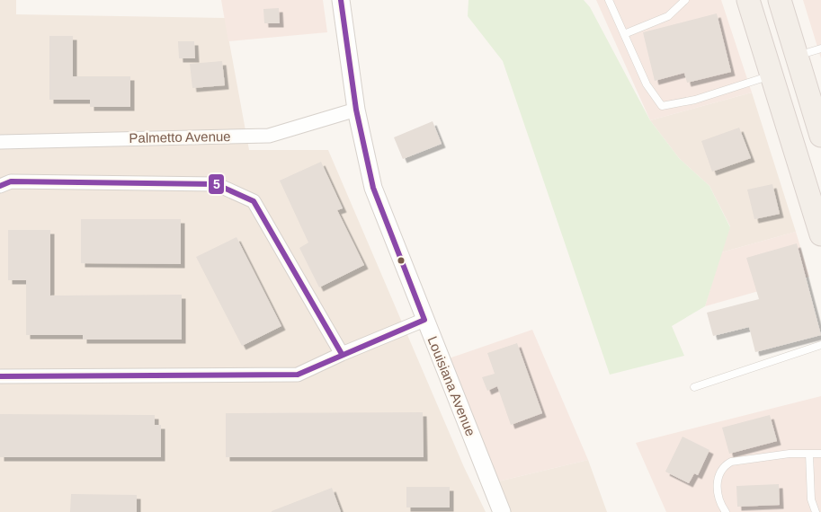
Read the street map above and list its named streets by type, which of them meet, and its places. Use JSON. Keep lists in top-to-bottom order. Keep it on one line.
{"streets":{"street":["Palmetto Avenue","Louisiana Avenue"]},"crossings":[["Palmetto Avenue","Louisiana Avenue"]],"lines":["transit line 5"]}
